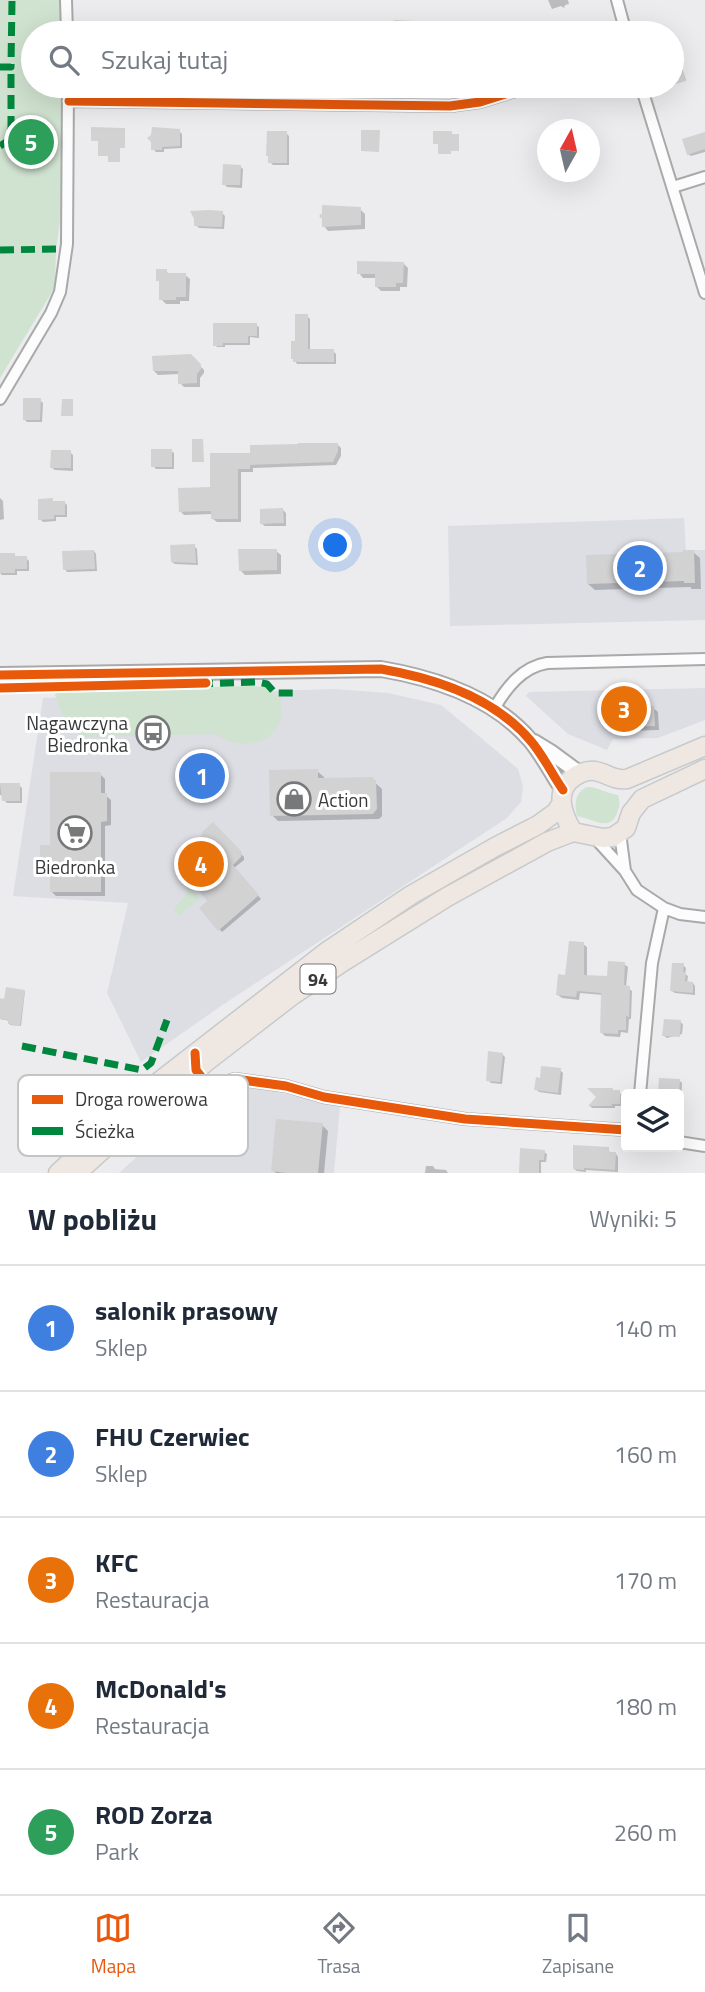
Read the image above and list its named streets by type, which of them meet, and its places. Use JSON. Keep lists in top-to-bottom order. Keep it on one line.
{"streets":{"main road":["94"]},"places":{"bus stop":["Nagawczyna Biedronka"],"shop":["Action"],"supermarket":["Biedronka"]},"legend":["Droga rowerowa","Ścieżka"],"north":"top","page":{"search":"Szukaj tutaj","pins":["5","2","3","1","4"],"heading":["W pobliżu","Wyniki: 5"],"list":[{"mark":"1","name":"salonik prasowy","note":"Sklep","value":"140 m"},{"mark":"2","name":"FHU Czerwiec","note":"Sklep","value":"160 m"},{"mark":"3","name":"KFC","note":"Restauracja","value":"170 m"},{"mark":"4","name":"McDonald's","note":"Restauracja","value":"180 m"},{"mark":"5","name":"ROD Zorza","note":"Park","value":"260 m"}],"nav":["Mapa","Trasa","Zapisane"]}}
